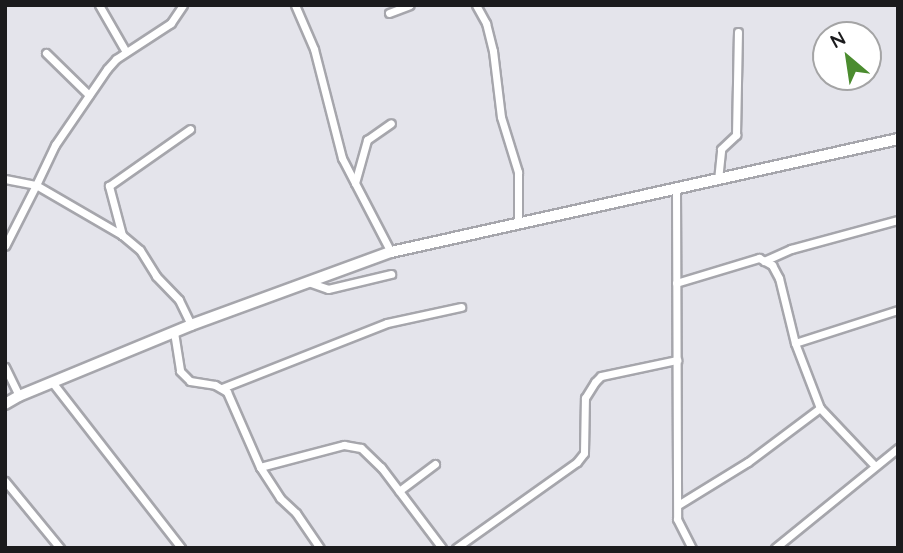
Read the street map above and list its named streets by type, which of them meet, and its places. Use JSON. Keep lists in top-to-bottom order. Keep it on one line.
{"north":"top left"}
